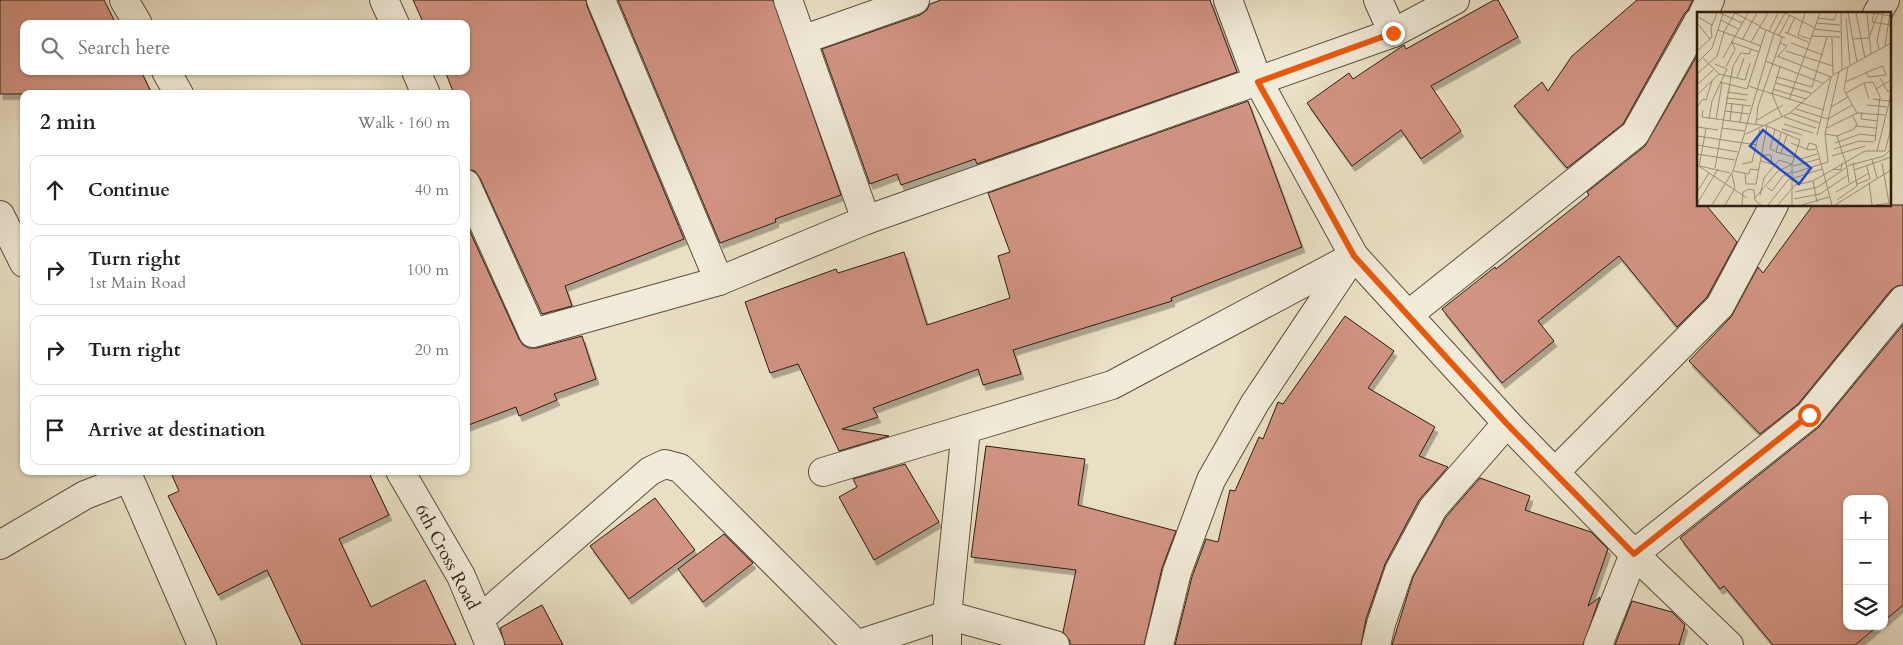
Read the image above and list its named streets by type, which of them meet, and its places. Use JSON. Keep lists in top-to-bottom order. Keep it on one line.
{"streets":{"street":["6th Cross Road"]},"page":{"search":"Search here","heading":["2 min","Walk · 160 m"],"list":[["Continue","40 m"],["Turn right","1st Main Road","100 m"],["Turn right","20 m"],"Arrive at destination"],"map_buttons":["+","−"]}}
